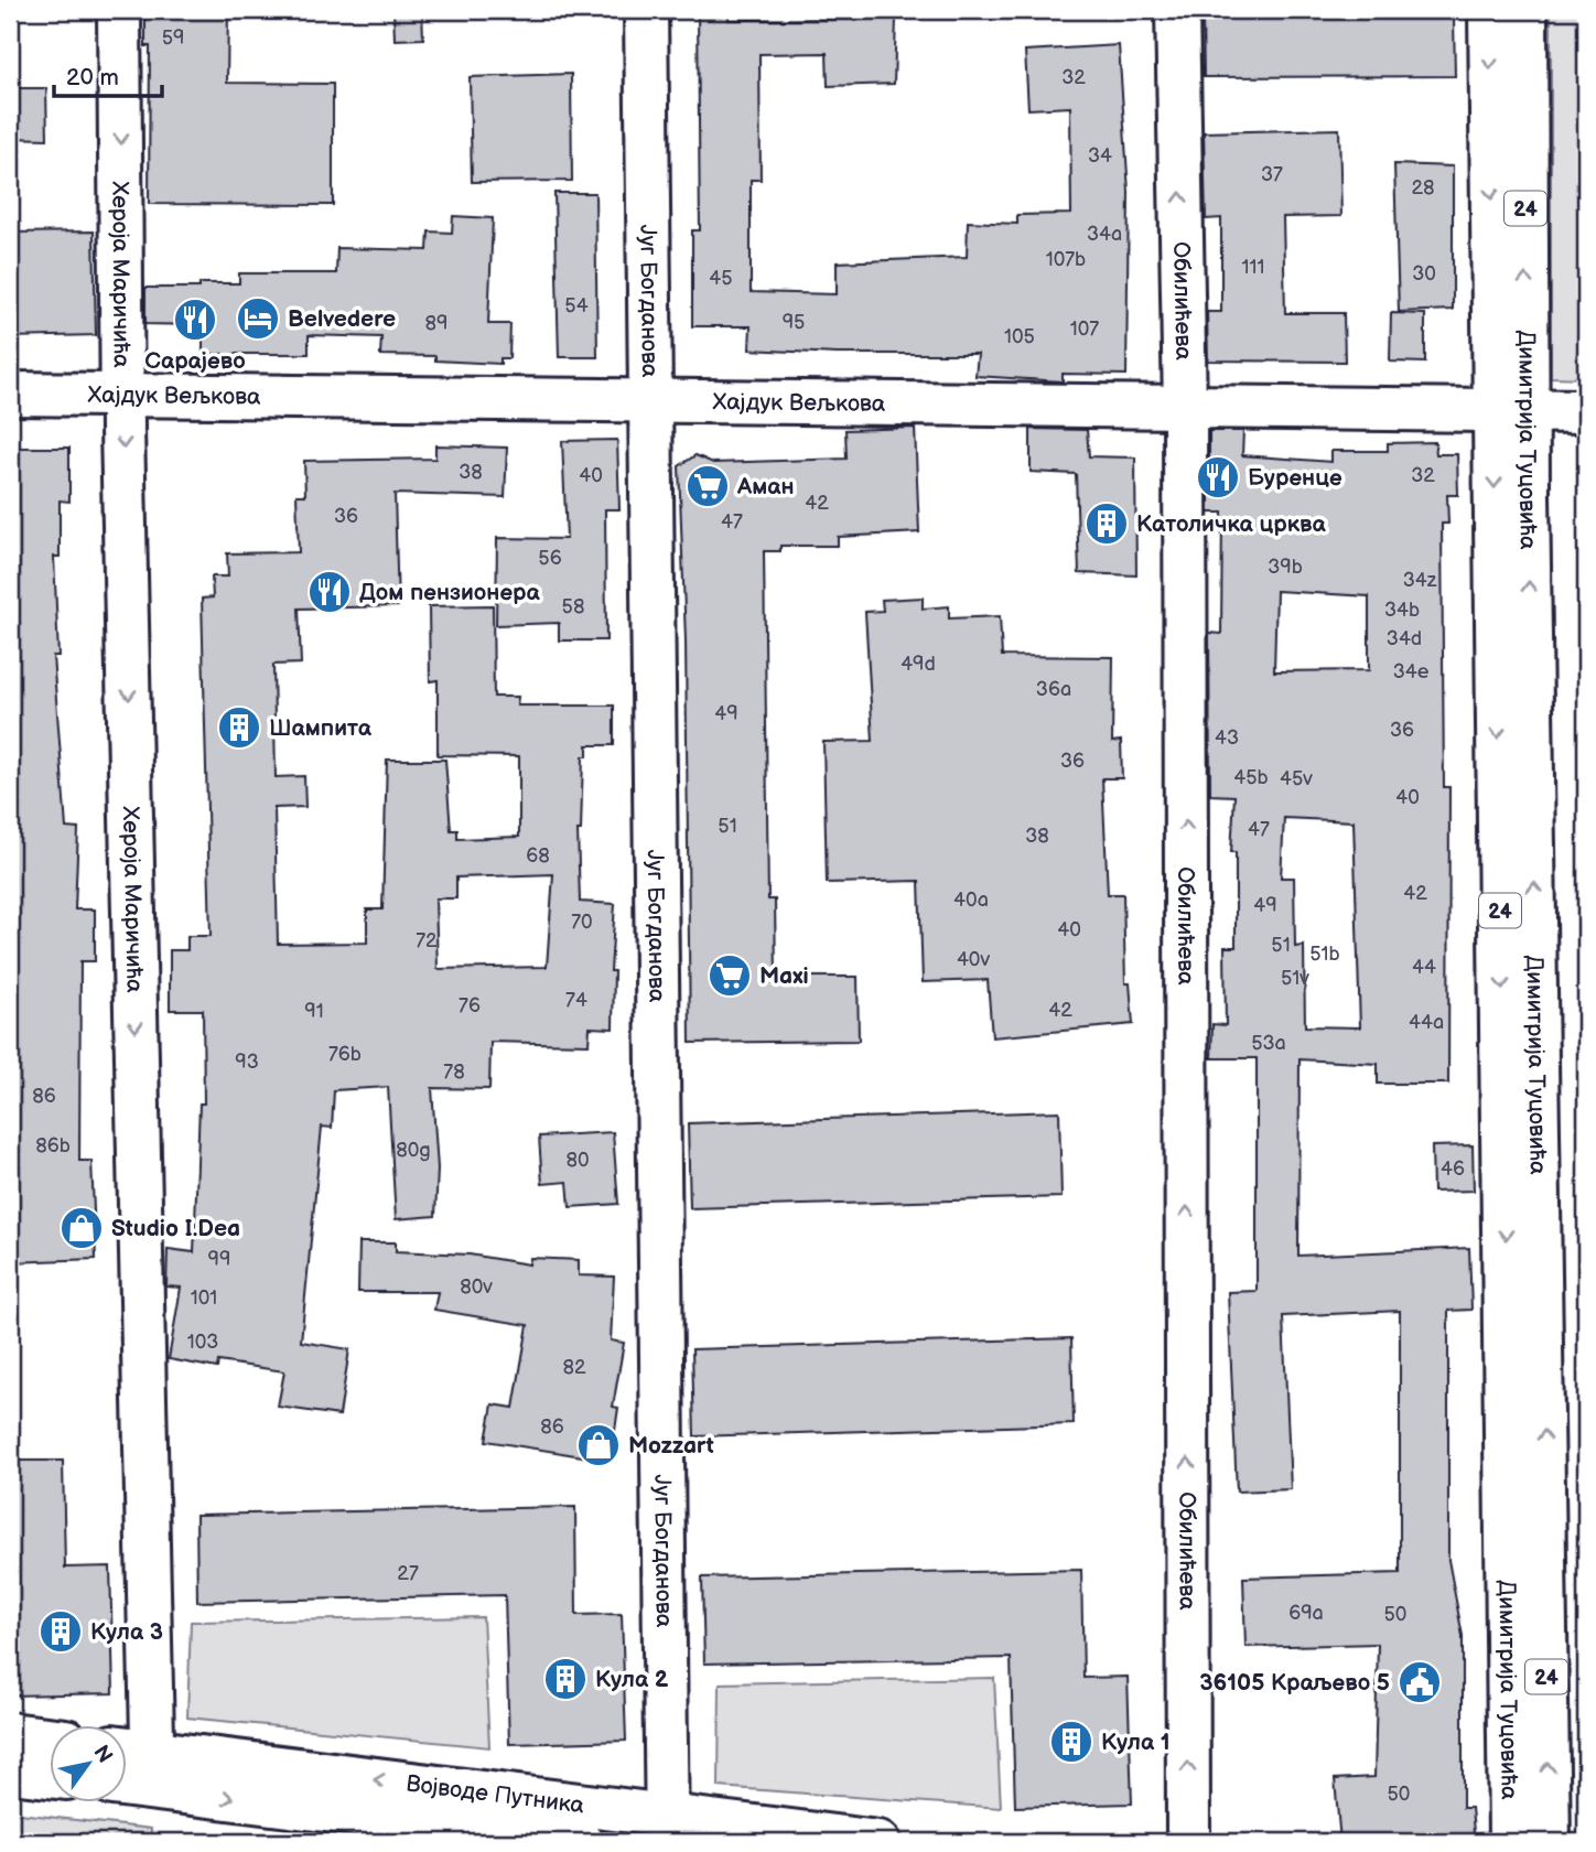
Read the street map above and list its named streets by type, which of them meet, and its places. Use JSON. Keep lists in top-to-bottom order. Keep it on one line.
{"streets":{"street":["24","Хероја Маричића","Југ Богданова","Обилићева","Хајдук Вељкова","Димитрија Туцовића","Војводе Путника"]},"crossings":[["Хероја Маричића","Хајдук Вељкова"],["Хероја Маричића","Војводе Путника"],["Југ Богданова","Хајдук Вељкова"],["Југ Богданова","Војводе Путника"],["Обилићева","Хајдук Вељкова"],["Хајдук Вељкова","Димитрија Туцовића"]],"one_way":["Хероја Маричића","Обилићева"],"places":{"hotel":["Belvedere"],"restaurant":["Сарајево","Буренце","Дом пензионера"],"supermarket":["Аман","Maxi"],"building":["Католичка црква","Шампита","Кула 3","Кула 2","Кула 1"],"shop":["Studio I.Dea","Mozzart"],"public building":["36105 Краљево 5"]},"house_numbers":["59","32","34","37","28","34a","107b","111","30","45","54","95","89","107","105","38","40","32","42","36","47","56","39b","34z","58","34b","34d","49d","34e","36a","49","36","43","36","45b","45v","40","51","47","38","68","42","40a","49","70","40","72","51","51b","40v","44","51v","74","76","42","91","44a","53a","76b","93","78","86","86b","80g","80","46","99","80v","101","103","82","86","27","69a","50","50"],"scale_bar":"20 m","north":"top right"}
